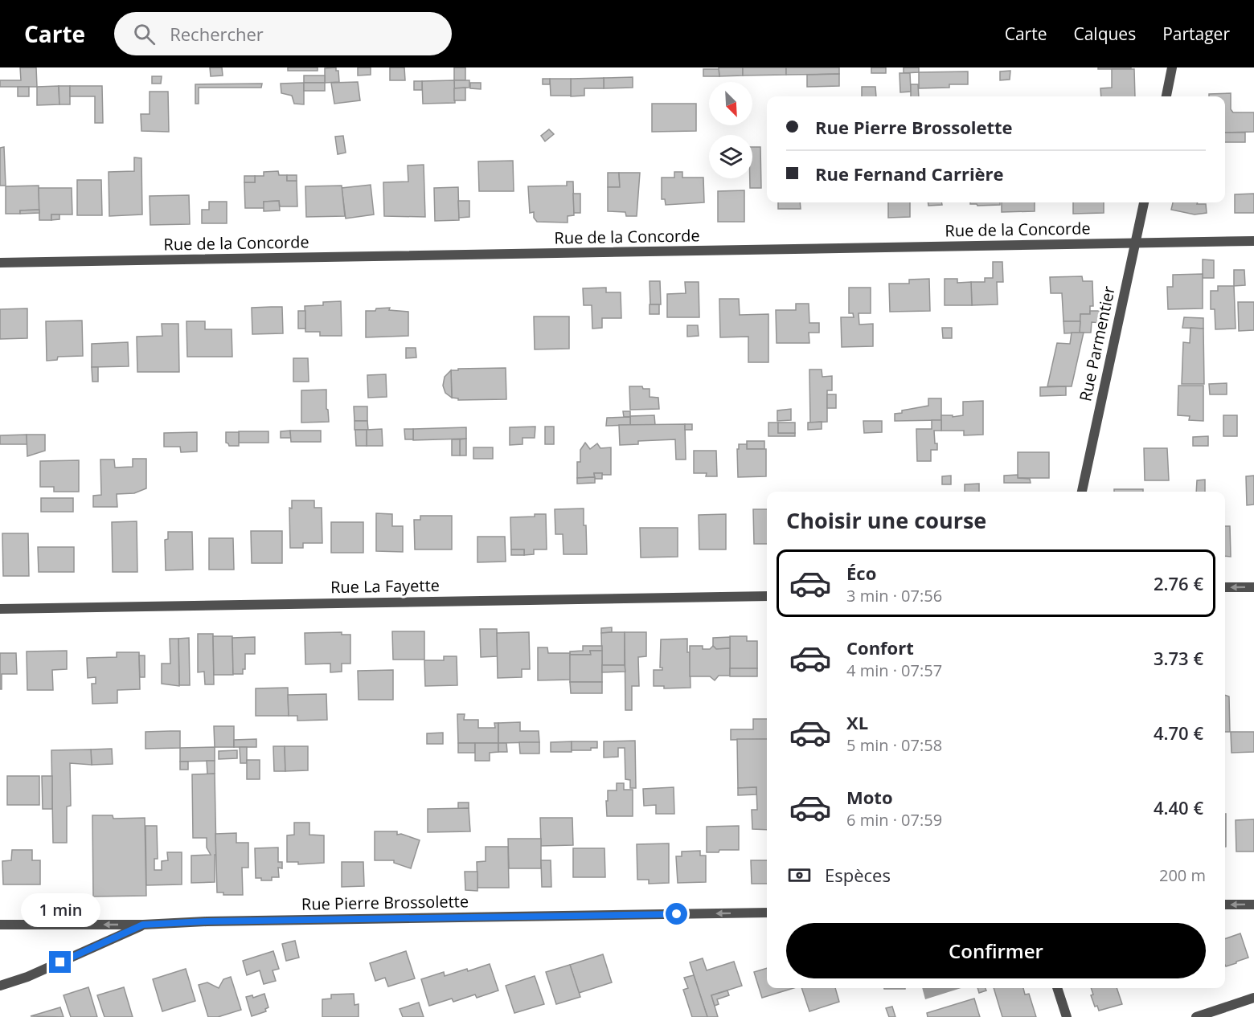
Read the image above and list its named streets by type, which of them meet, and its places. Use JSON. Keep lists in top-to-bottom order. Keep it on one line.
{"streets":{"street":["Rue de la Concorde","Rue Parmentier","Rue La Fayette","Rue Pierre Brossolette"]},"crossings":[["Rue de la Concorde","Rue Parmentier"]],"one_way":["Rue Pierre Brossolette"],"north":"bottom right","page":{"header":"Carte","search":"Rechercher","nav":["Carte","Calques","Partager"],"banner":["Rue Pierre Brossolette","Rue Fernand Carrière"],"heading":"Choisir une course","list":[{"name":"Éco","note":"3 min · 07:56","value":"2.76 €"},{"name":"Confort","note":"4 min · 07:57","value":"3.73 €"},{"name":"XL","note":"5 min · 07:58","value":"4.70 €"},{"name":"Moto","note":"6 min · 07:59","value":"4.40 €"}],"pay":["Espèces","200 m"],"bubble":"1 min","buttons":"Confirmer"}}
